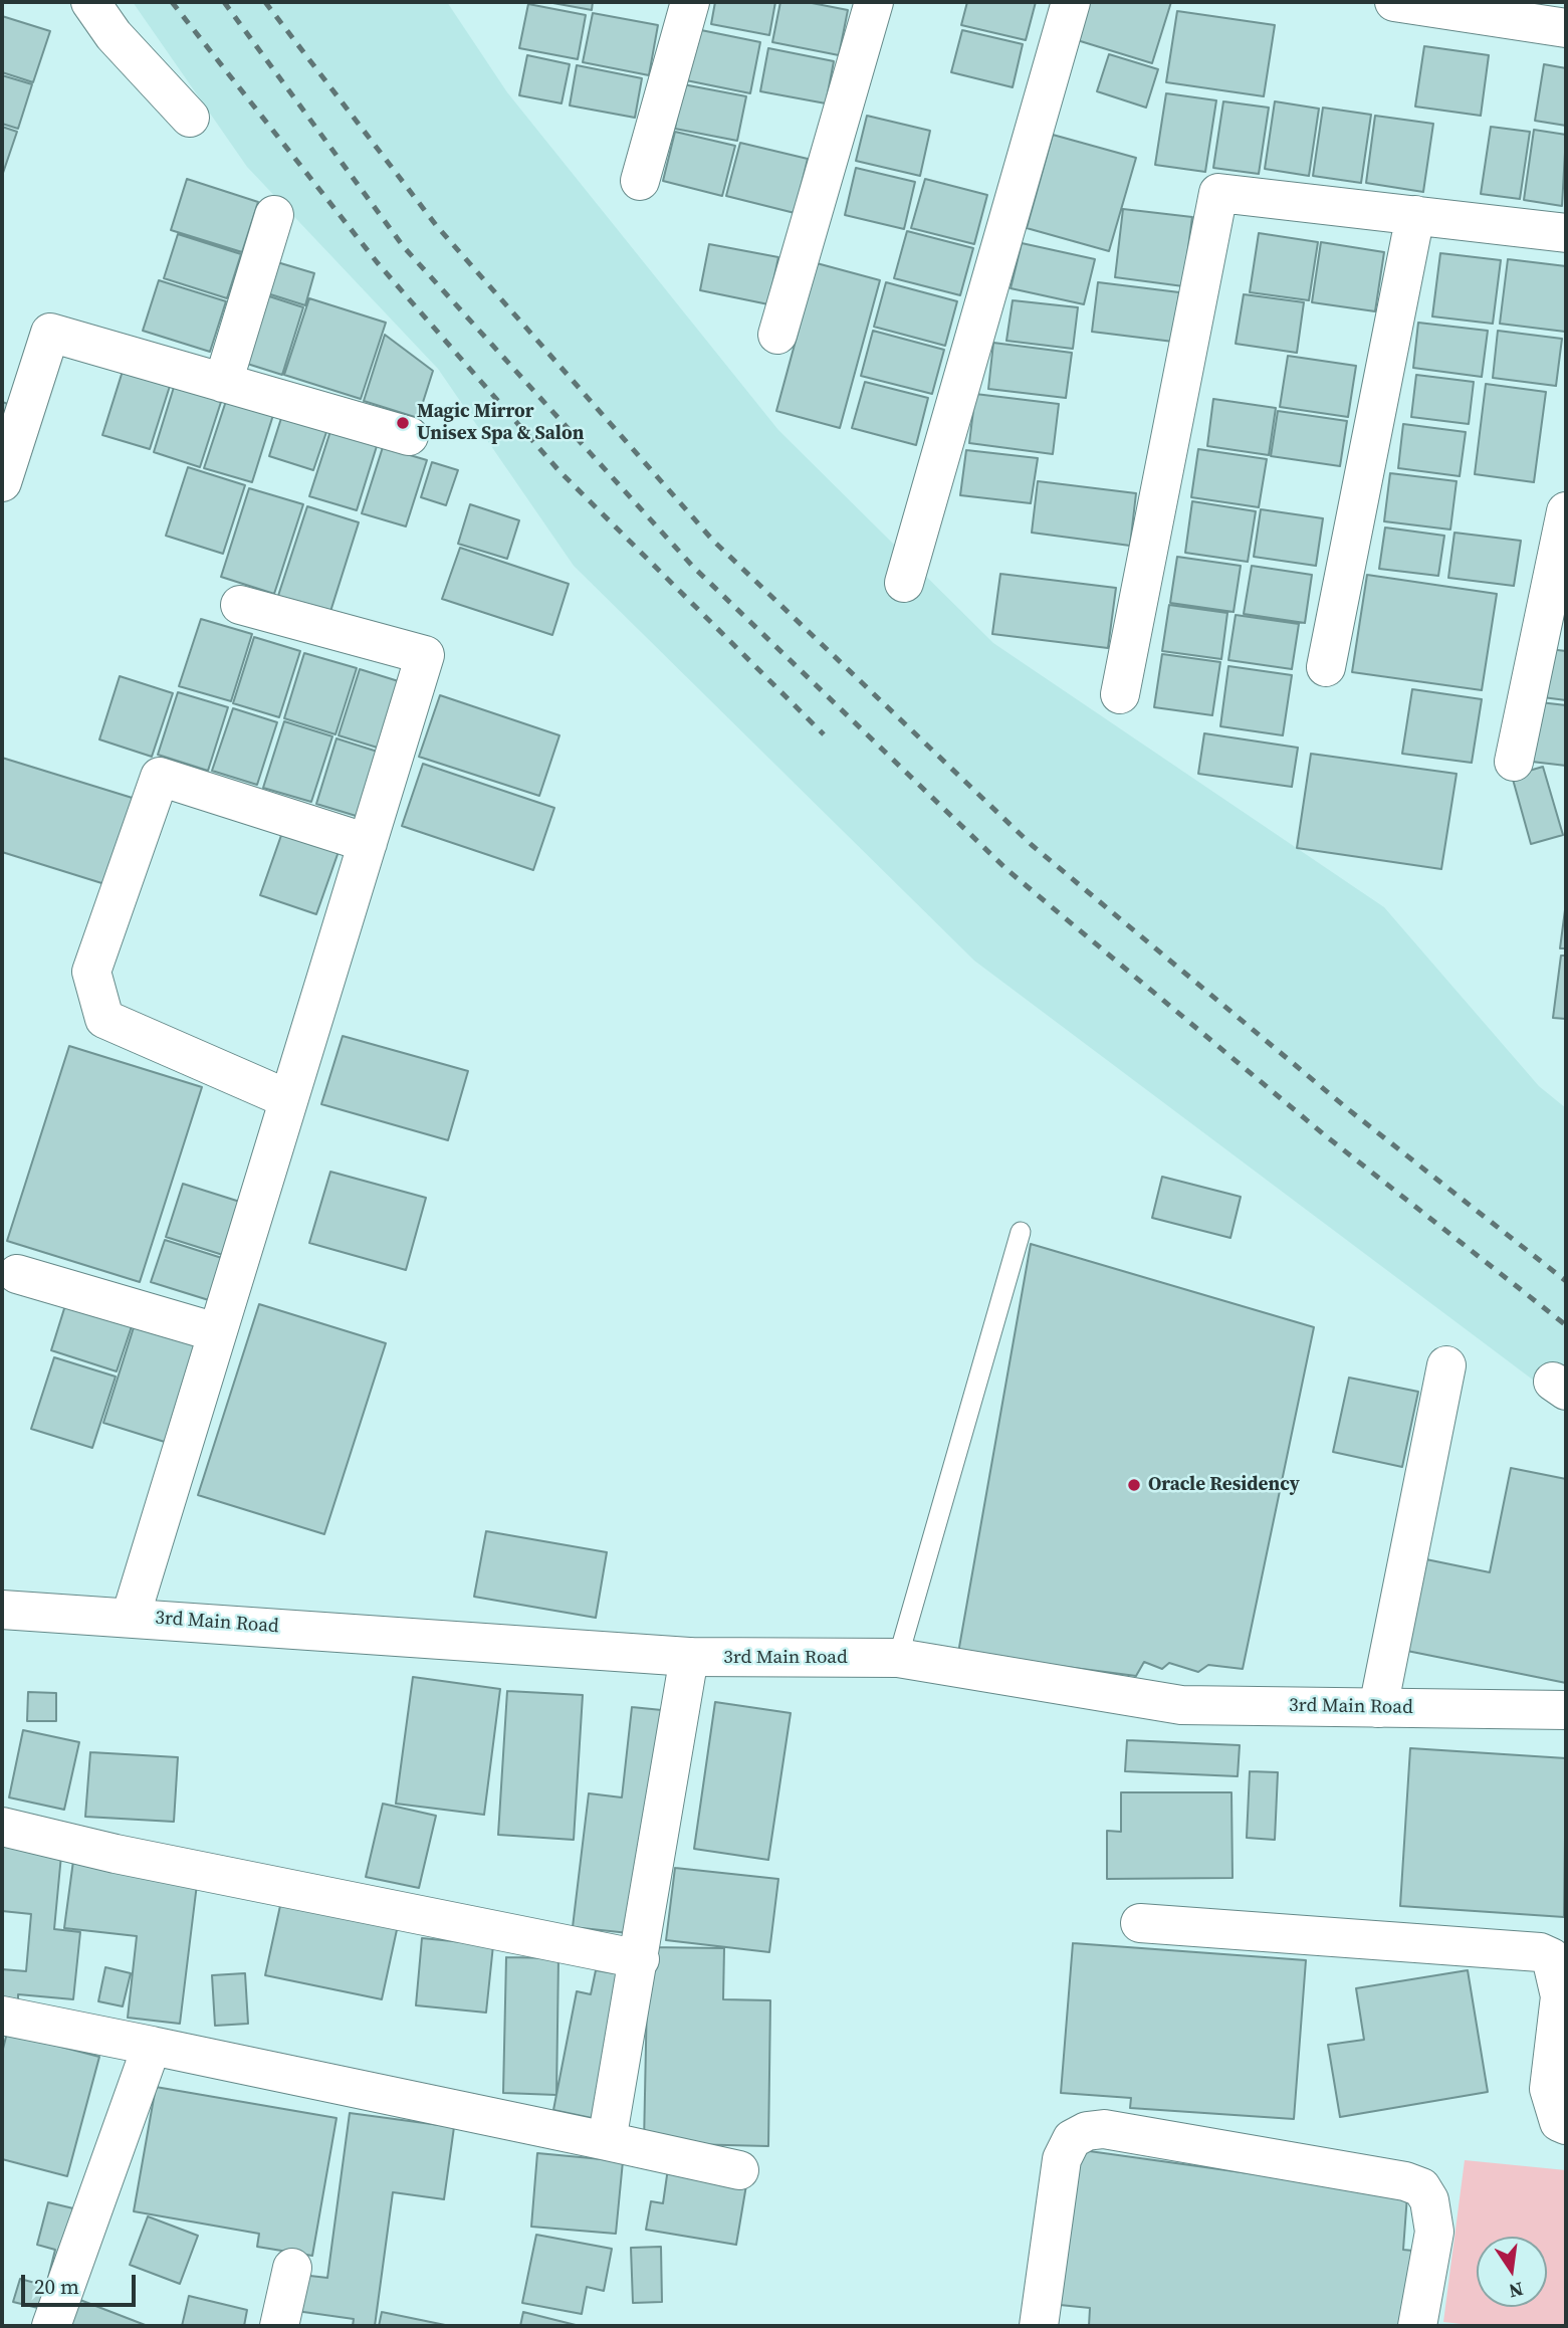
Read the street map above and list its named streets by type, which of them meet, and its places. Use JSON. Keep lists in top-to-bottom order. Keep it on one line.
{"streets":{"street":["3rd Main Road"]},"places":["Magic Mirror Unisex Spa & Salon","Oracle Residency"],"scale_bar":"20 m","north":"bottom"}
